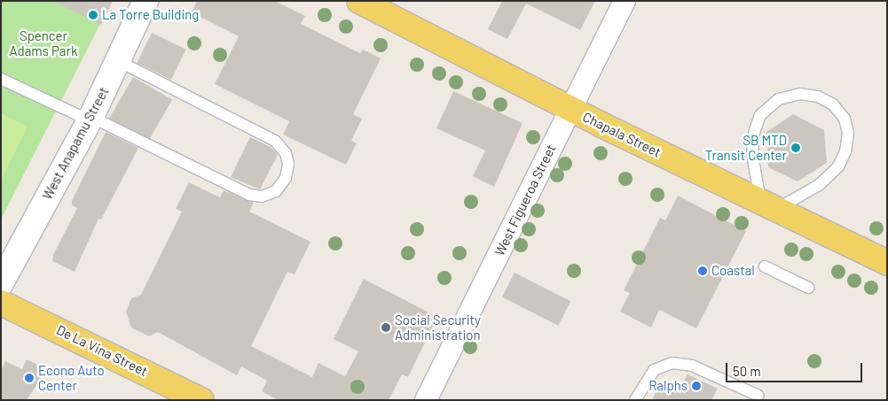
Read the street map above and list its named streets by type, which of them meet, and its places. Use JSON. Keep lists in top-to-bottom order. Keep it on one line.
{"streets":{"main road":["Chapala Street","De La Vina Street"],"street":["West Anapamu Street","West Figueroa Street"]},"crossings":[["Chapala Street","West Figueroa Street"]],"parks":["Spencer Adams Park"],"places":["La Torre Building","SB MTD Transit Center","Coastal","Social Security Administration","Econo Auto Center","Ralphs"],"scale_bar":"50 m"}
